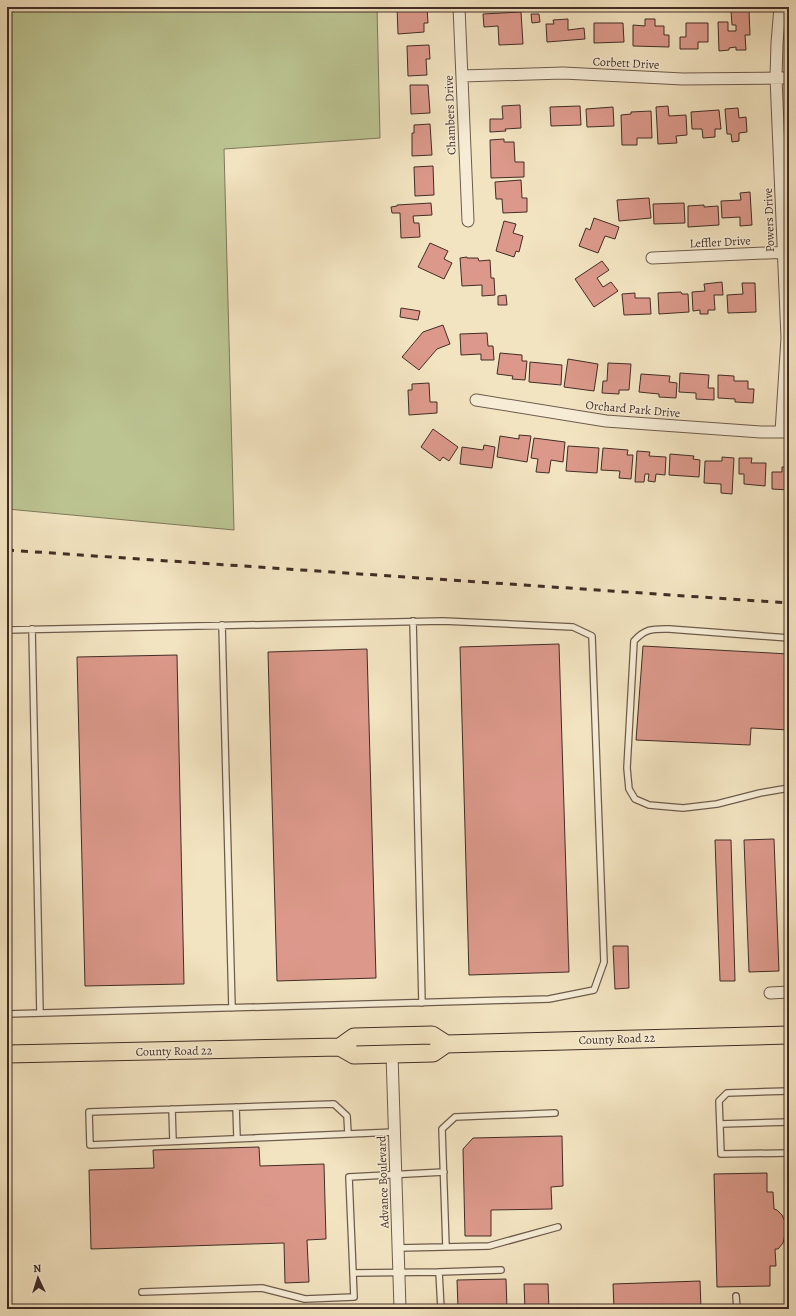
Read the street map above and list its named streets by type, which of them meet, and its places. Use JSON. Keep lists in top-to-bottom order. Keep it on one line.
{"streets":{"main road":["County Road 22"],"street":["Corbett Drive","Chambers Drive","Powers Drive","Leffler Drive","Orchard Park Drive","Advance Boulevard"]},"crossings":[["Corbett Drive","Chambers Drive"],["Corbett Drive","Powers Drive"],["Powers Drive","Leffler Drive"],["Powers Drive","Orchard Park Drive"],["County Road 22","Advance Boulevard"]],"north":"top"}
